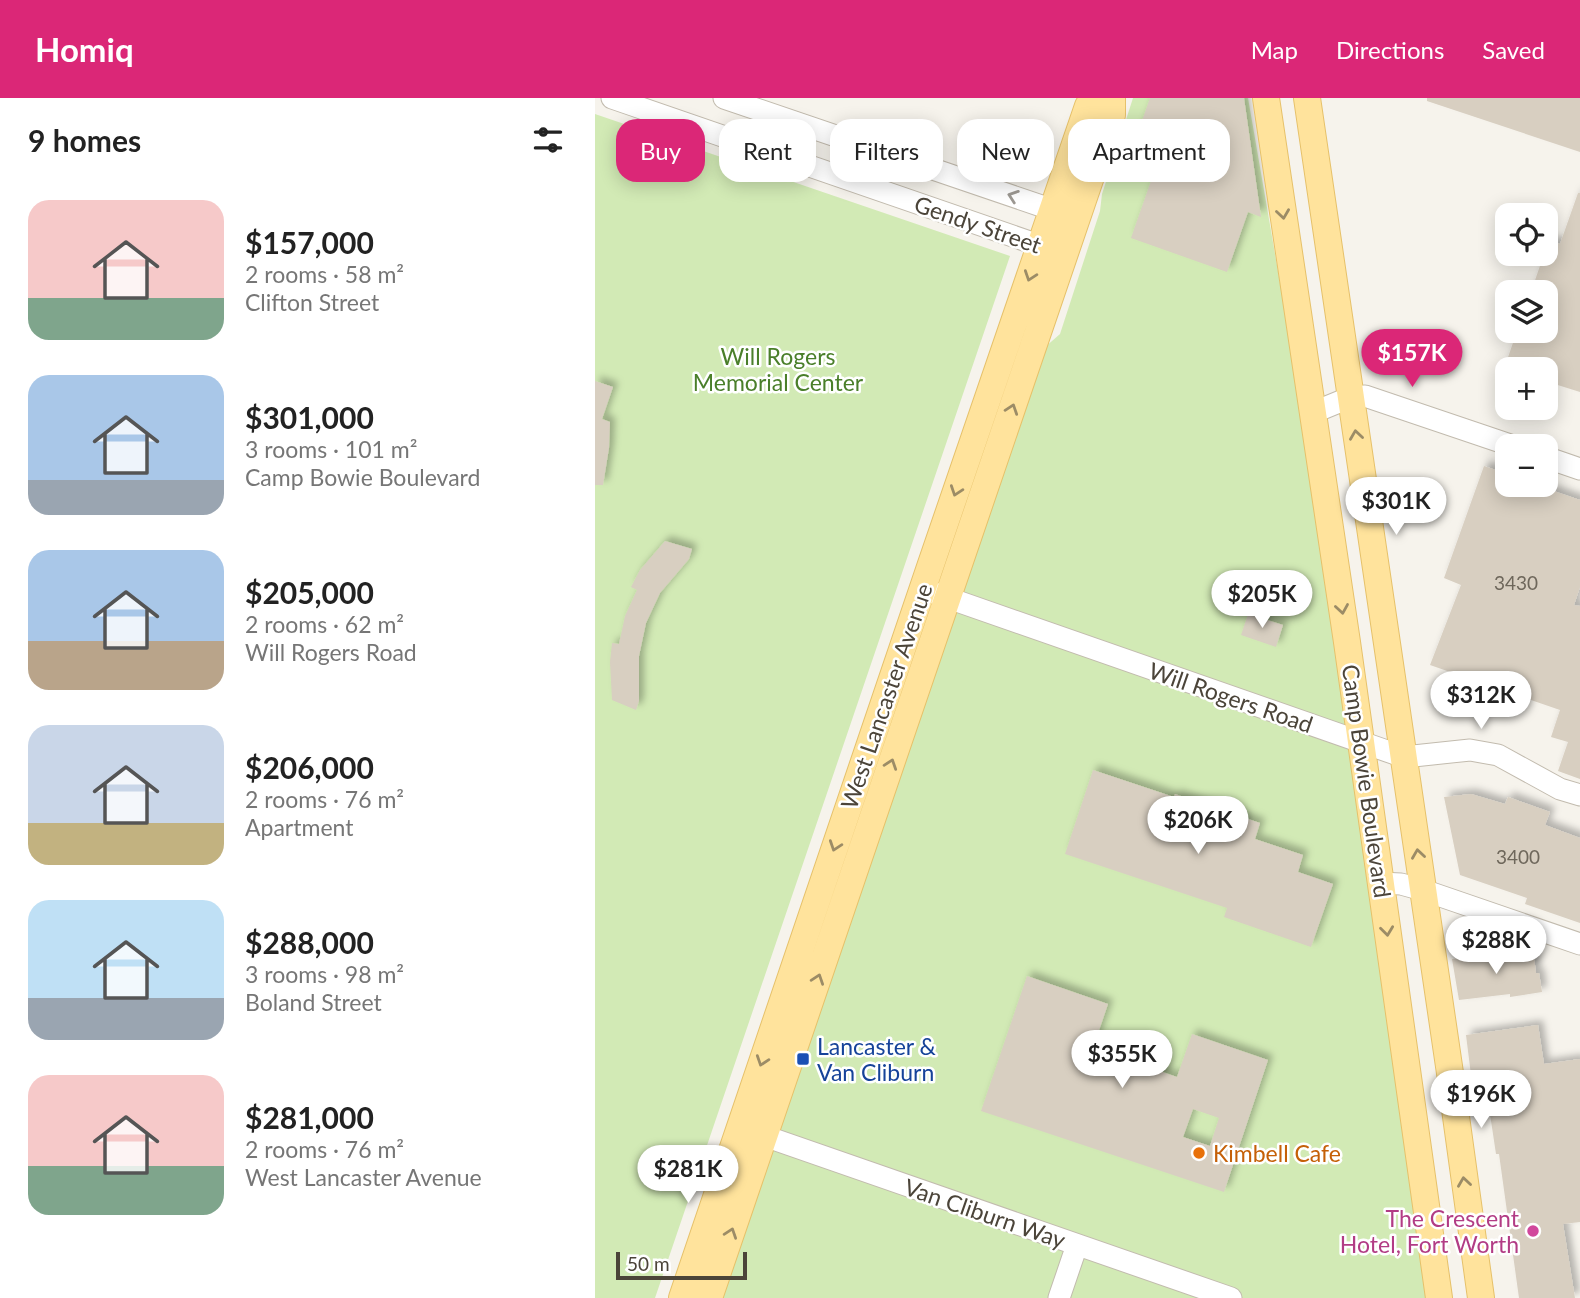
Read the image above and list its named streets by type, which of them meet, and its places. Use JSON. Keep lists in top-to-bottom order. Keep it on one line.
{"streets":{"main road":["West Lancaster Avenue","Camp Bowie Boulevard"],"street":["Gendy Street","Will Rogers Road","Van Cliburn Way"]},"crossings":[["Gendy Street","West Lancaster Avenue"],["West Lancaster Avenue","Will Rogers Road"],["West Lancaster Avenue","Van Cliburn Way"],["Will Rogers Road","Camp Bowie Boulevard"]],"parks":["Will Rogers Memorial Center"],"places":{"transit":["Lancaster & Van Cliburn"],"other":["Kimbell Cafe","The Crescent Hotel, Fort Worth"]},"house_numbers":["3430","3400"],"scale_bar":"50 m","page":{"header":"Homiq","nav":["Map","Directions","Saved"],"heading":"9 homes","chip":["Buy","Rent","Filters","New","Apartment"],"list":[{"name":"$157,000","note":"2 rooms · 58 m² · Clifton Street"},{"name":"$301,000","note":"3 rooms · 101 m² · Camp Bowie Boulevard"},{"name":"$205,000","note":"2 rooms · 62 m² · Will Rogers Road"},{"name":"$206,000","note":"2 rooms · 76 m² · Apartment"},{"name":"$288,000","note":"3 rooms · 98 m² · Boland Street"},{"name":"$281,000","note":"2 rooms · 76 m² · West Lancaster Avenue"}],"map_buttons":["+","−"],"price":["$157K","$301K","$205K","$312K","$206K","$288K","$355K","$196K","$281K"],"scale":"50 m"}}
